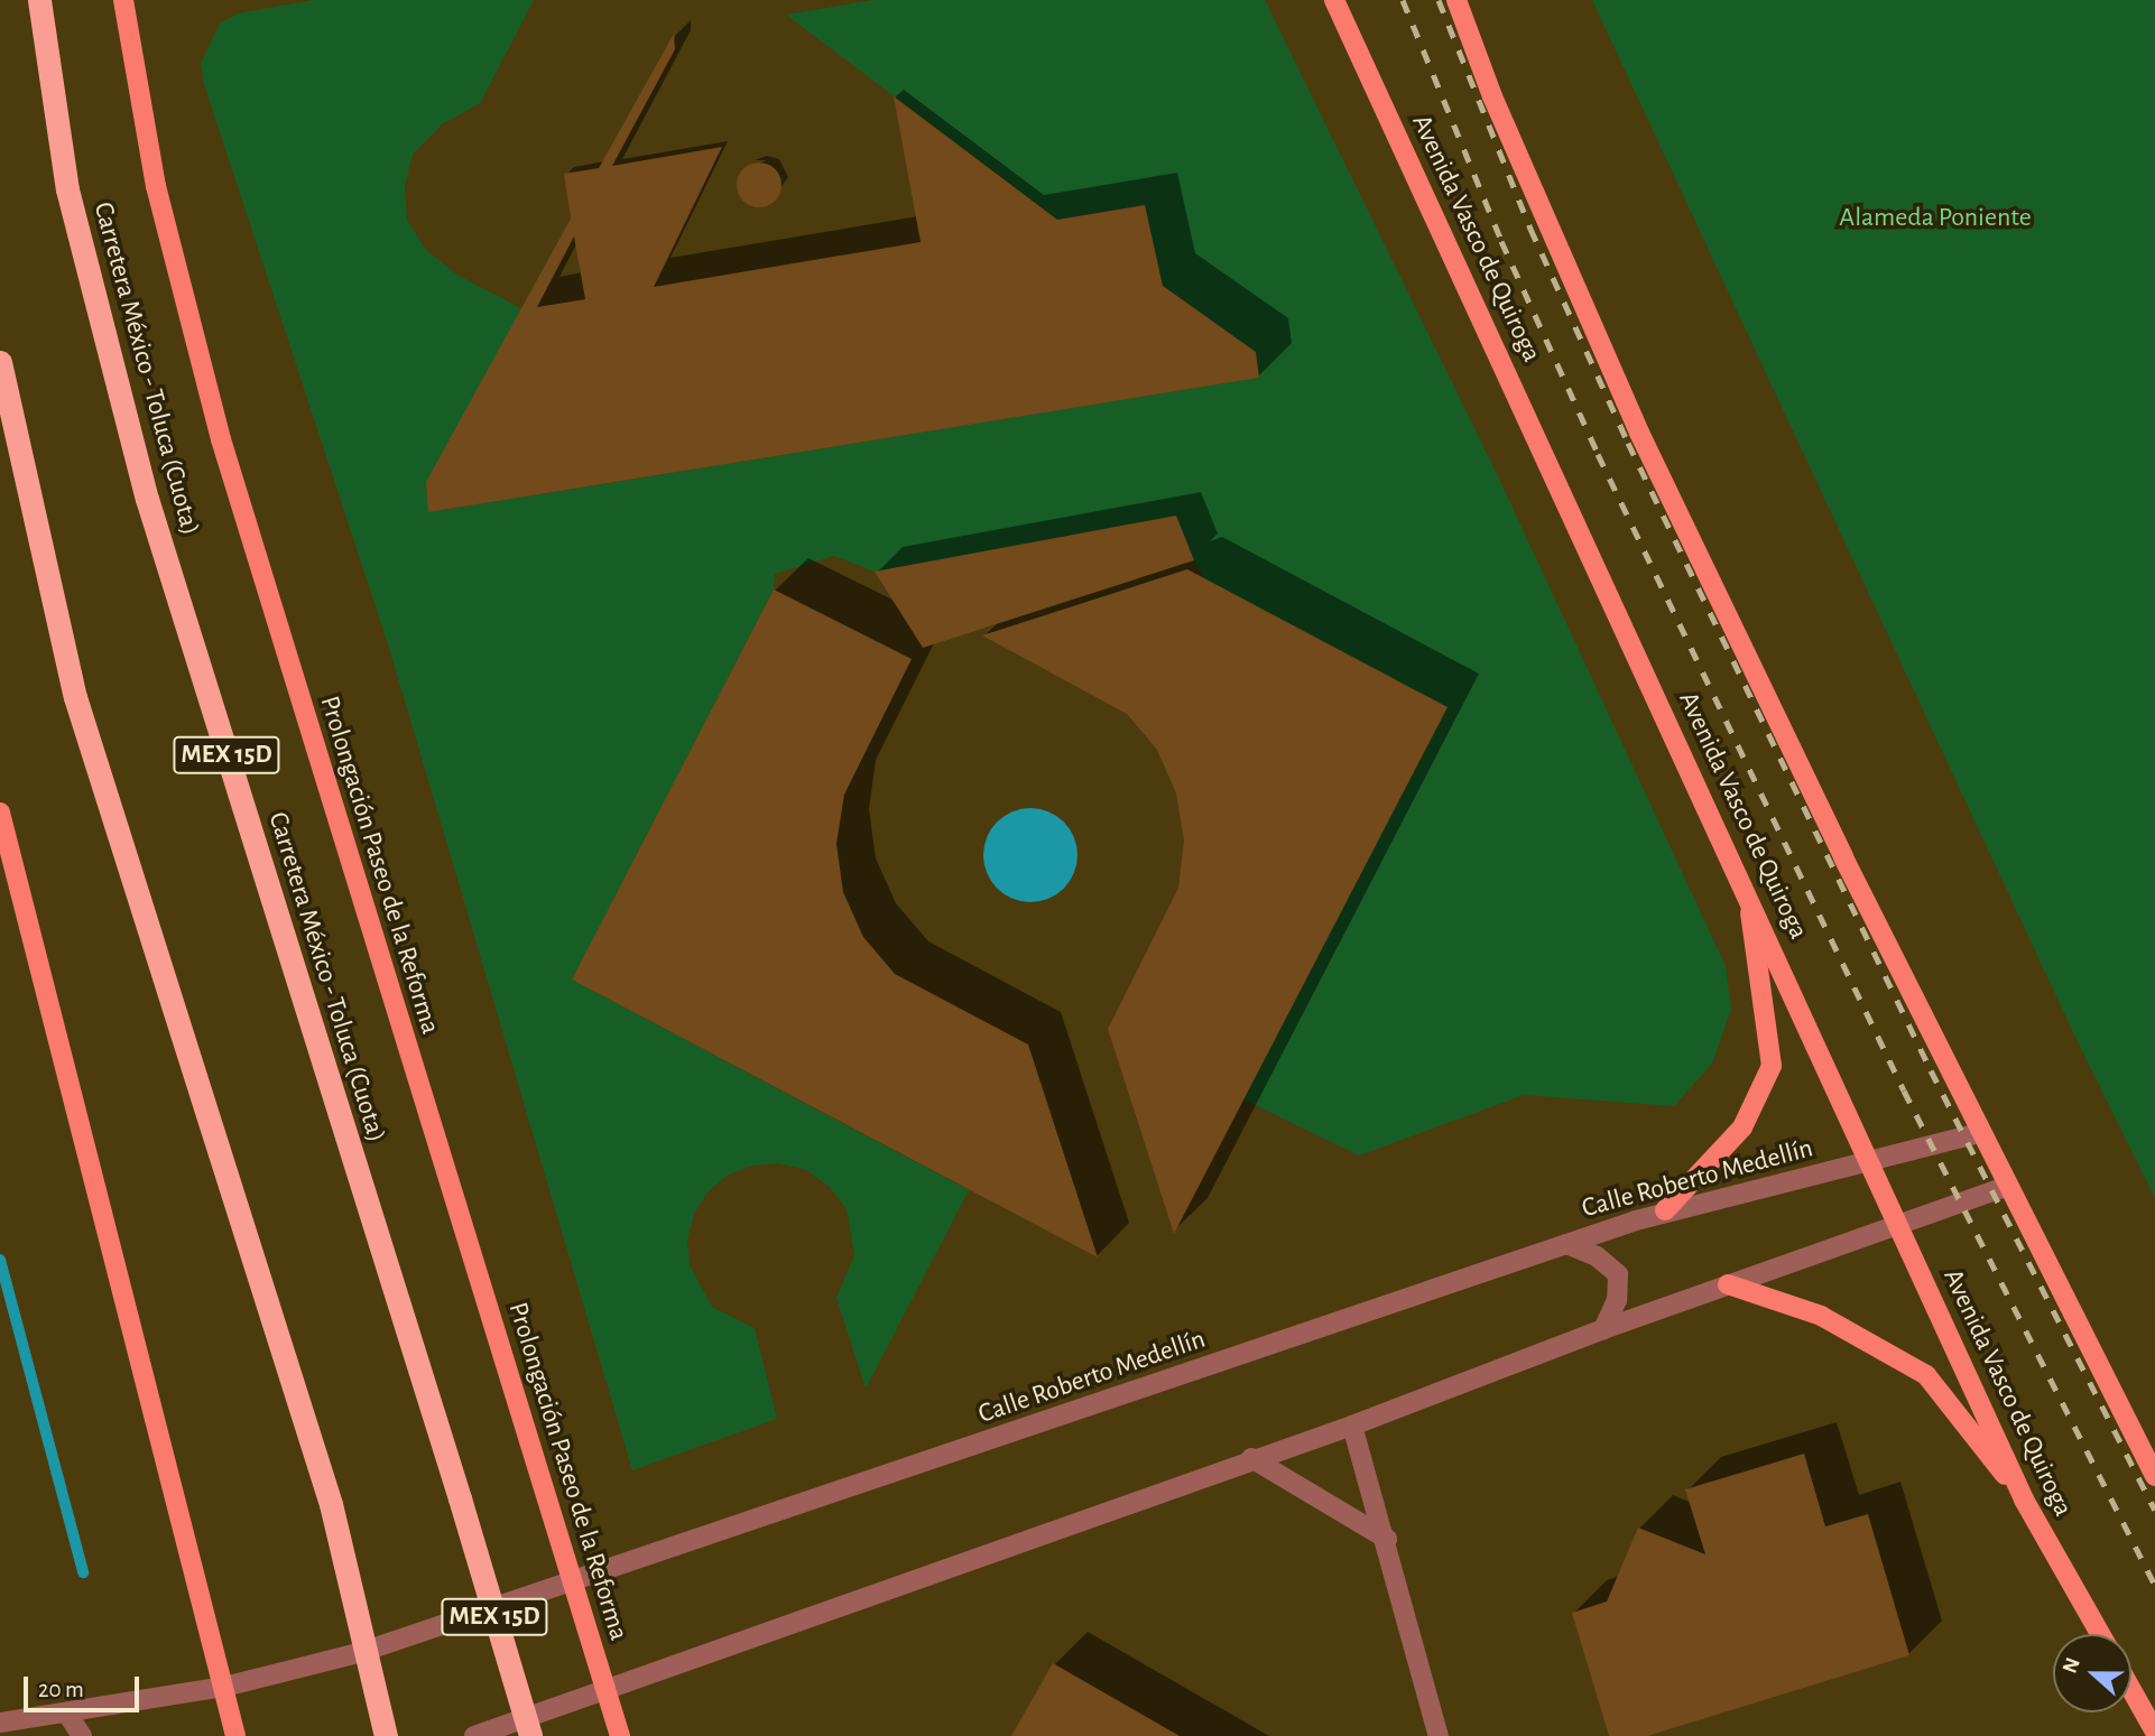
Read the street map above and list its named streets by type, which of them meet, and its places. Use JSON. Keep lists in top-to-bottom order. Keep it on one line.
{"streets":{"highway":["Carretera México - Toluca (Cuota)","MEX 15D"],"main road":["Avenida Vasco de Quiroga","Prolongación Paseo de la Reforma"],"street":["Calle Roberto Medellín"]},"crossings":[["Avenida Vasco de Quiroga","Calle Roberto Medellín"],["Prolongación Paseo de la Reforma","Calle Roberto Medellín"]],"parks":["Alameda Poniente"],"scale_bar":"20 m","north":"left"}
